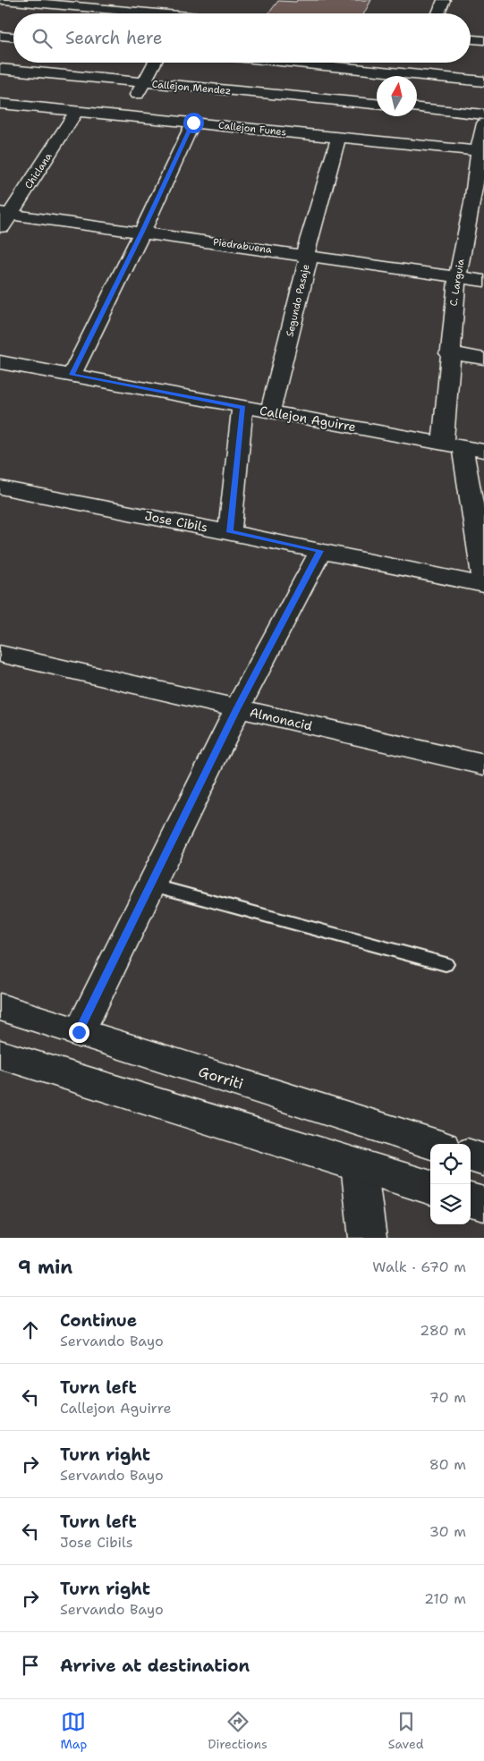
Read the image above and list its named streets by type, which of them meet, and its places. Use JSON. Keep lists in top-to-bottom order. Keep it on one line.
{"streets":{"street":["Callejon Mendez","Callejon Funes","Chiclana","Piedrabuena","C. Larguia","Segundo Pasaje","Callejon Aguirre","Jose Cibils","Almonacid","Gorriti"]},"crossings":[["Callejon Funes","Chiclana"],["Callejon Funes","C. Larguia"],["Callejon Funes","Segundo Pasaje"],["Chiclana","Piedrabuena"],["Piedrabuena","C. Larguia"],["Piedrabuena","Segundo Pasaje"],["C. Larguia","Callejon Aguirre"],["Segundo Pasaje","Callejon Aguirre"]],"north":"top","page":{"search":"Search here","heading":["9 min","Walk · 670 m"],"list":[["Continue","Servando Bayo","280 m"],["Turn left","Callejon Aguirre","70 m"],["Turn right","Servando Bayo","80 m"],["Turn left","Jose Cibils","30 m"],["Turn right","Servando Bayo","210 m"],"Arrive at destination"],"nav":["Map","Directions","Saved"]}}
